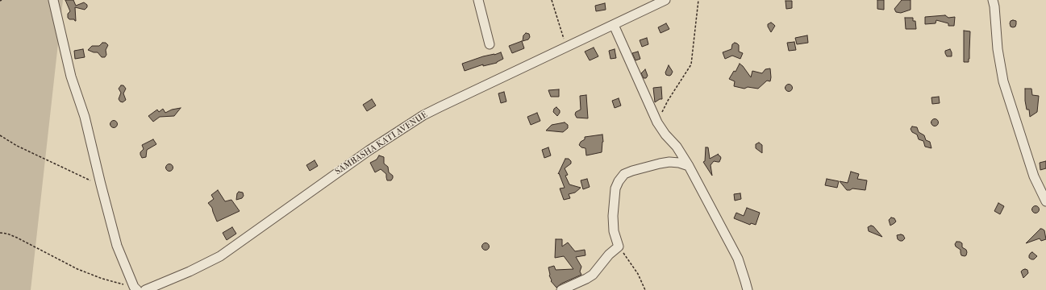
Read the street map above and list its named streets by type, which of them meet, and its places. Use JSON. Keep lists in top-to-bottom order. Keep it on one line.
{"streets":{"street":["SAMBASHA KATI AVENUE"]}}
